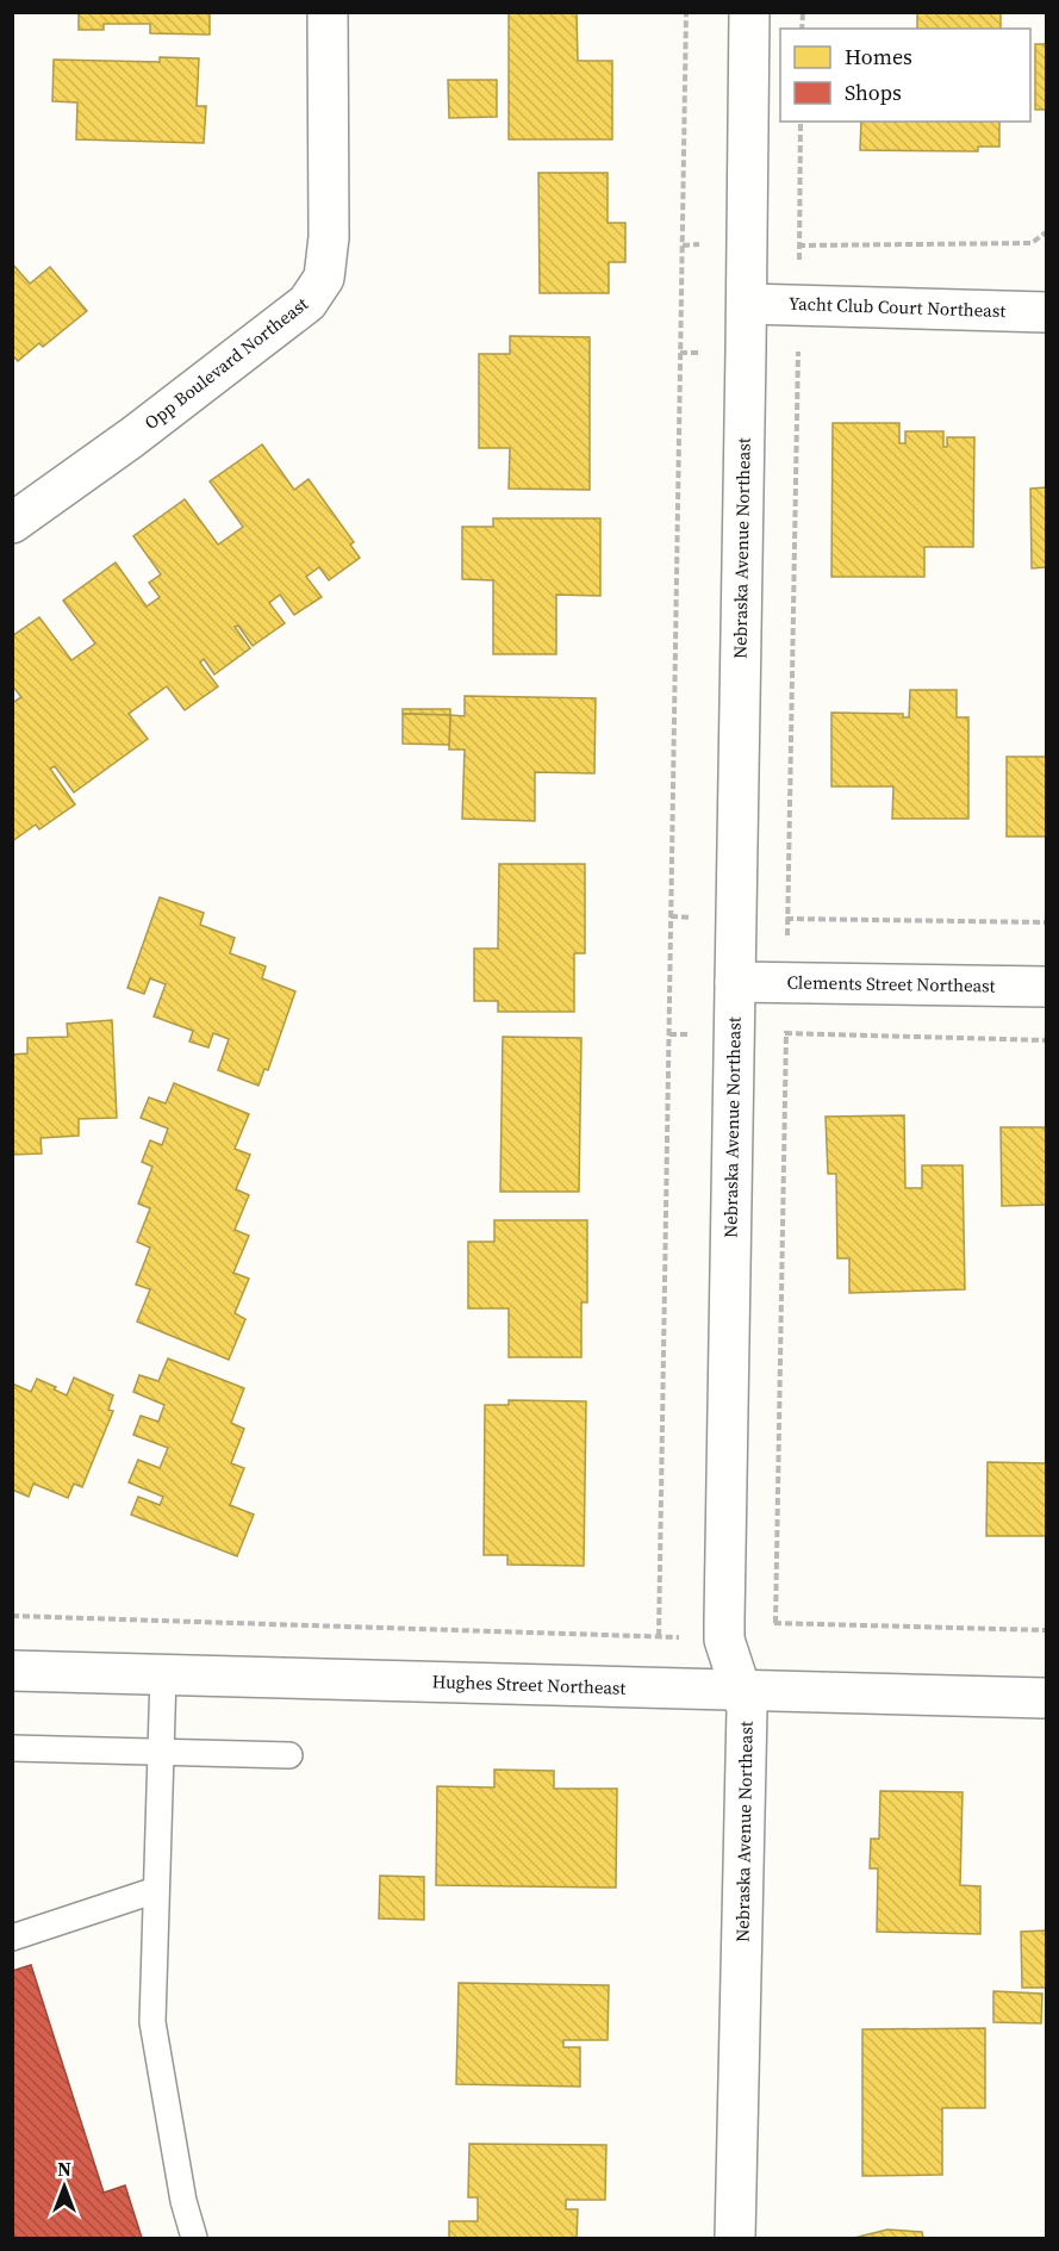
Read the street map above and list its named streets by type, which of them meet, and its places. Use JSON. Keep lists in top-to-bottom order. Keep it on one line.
{"streets":{"street":["Yacht Club Court Northeast","Opp Boulevard Northeast","Nebraska Avenue Northeast","Clements Street Northeast","Hughes Street Northeast"]},"crossings":[["Yacht Club Court Northeast","Nebraska Avenue Northeast"],["Nebraska Avenue Northeast","Clements Street Northeast"],["Nebraska Avenue Northeast","Hughes Street Northeast"]],"legend":["Homes","Shops"],"north":"top"}
